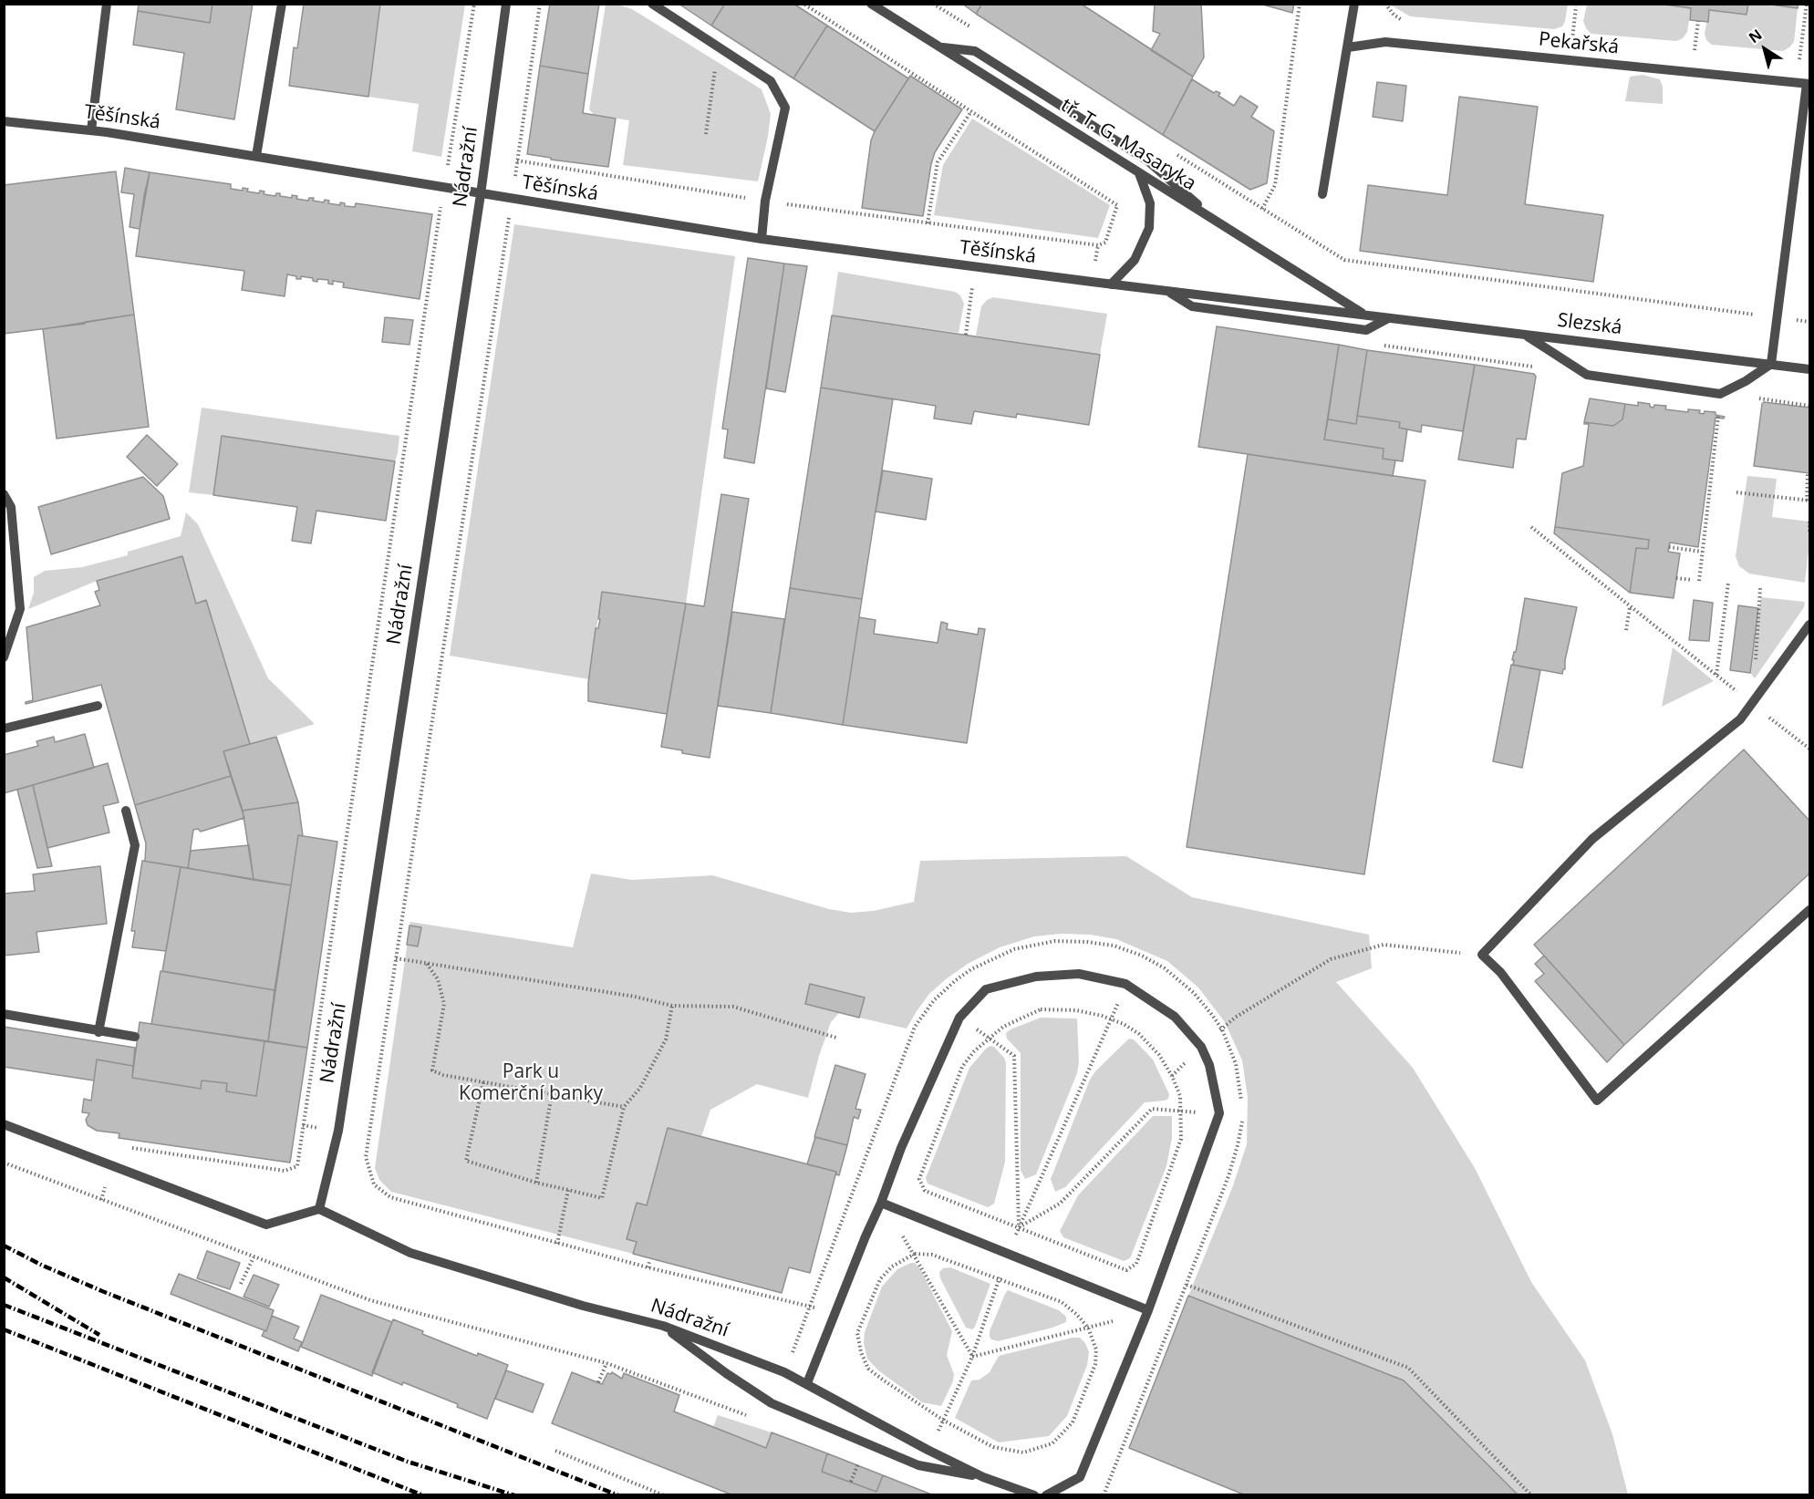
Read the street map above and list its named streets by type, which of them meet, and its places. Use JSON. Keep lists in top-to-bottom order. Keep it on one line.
{"streets":{"street":["Pekařská","Těšínská","tř. T. G. Masaryka","Nádražní","Slezská"]},"crossings":[["Pekařská","Slezská"],["Těšínská","tř. T. G. Masaryka"],["Těšínská","Nádražní"],["Těšínská","Slezská"],["tř. T. G. Masaryka","Slezská"]],"parks":["Park u Komerční banky"],"north":"top left"}
